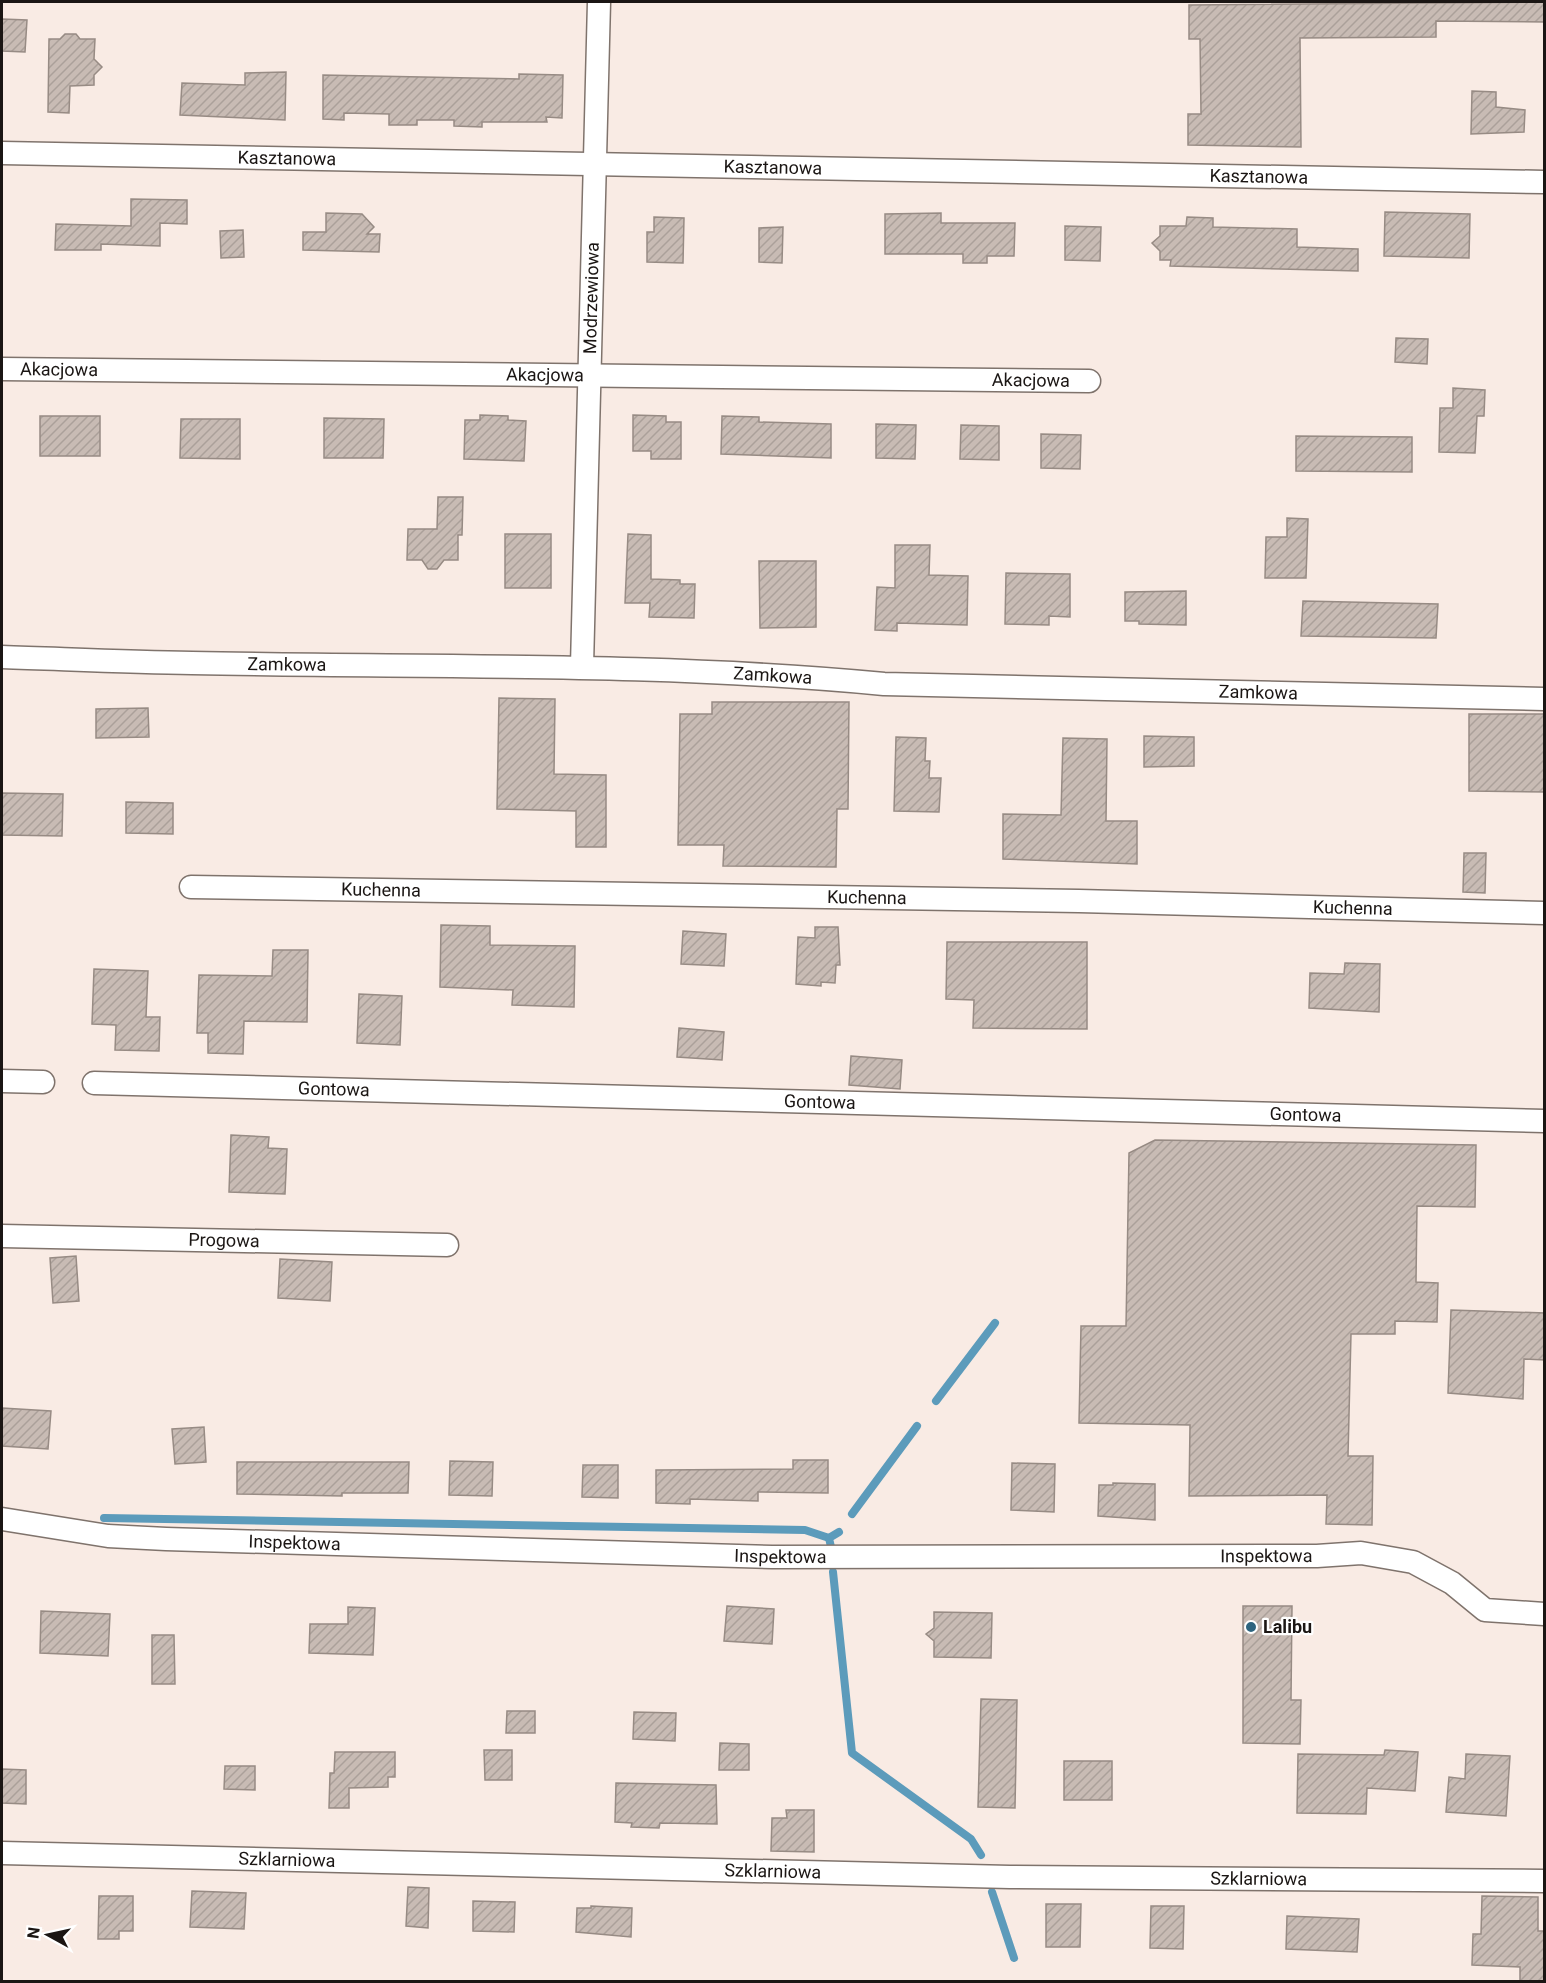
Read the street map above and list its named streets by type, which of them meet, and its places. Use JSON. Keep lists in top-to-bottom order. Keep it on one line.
{"streets":{"street":["Kasztanowa","Modrzewiowa","Akacjowa","Zamkowa","Kuchenna","Gontowa","Progowa","Inspektowa","Szklarniowa"]},"crossings":[["Kasztanowa","Modrzewiowa"],["Modrzewiowa","Akacjowa"],["Modrzewiowa","Zamkowa"]],"places":["Lalibu"],"north":"left"}
